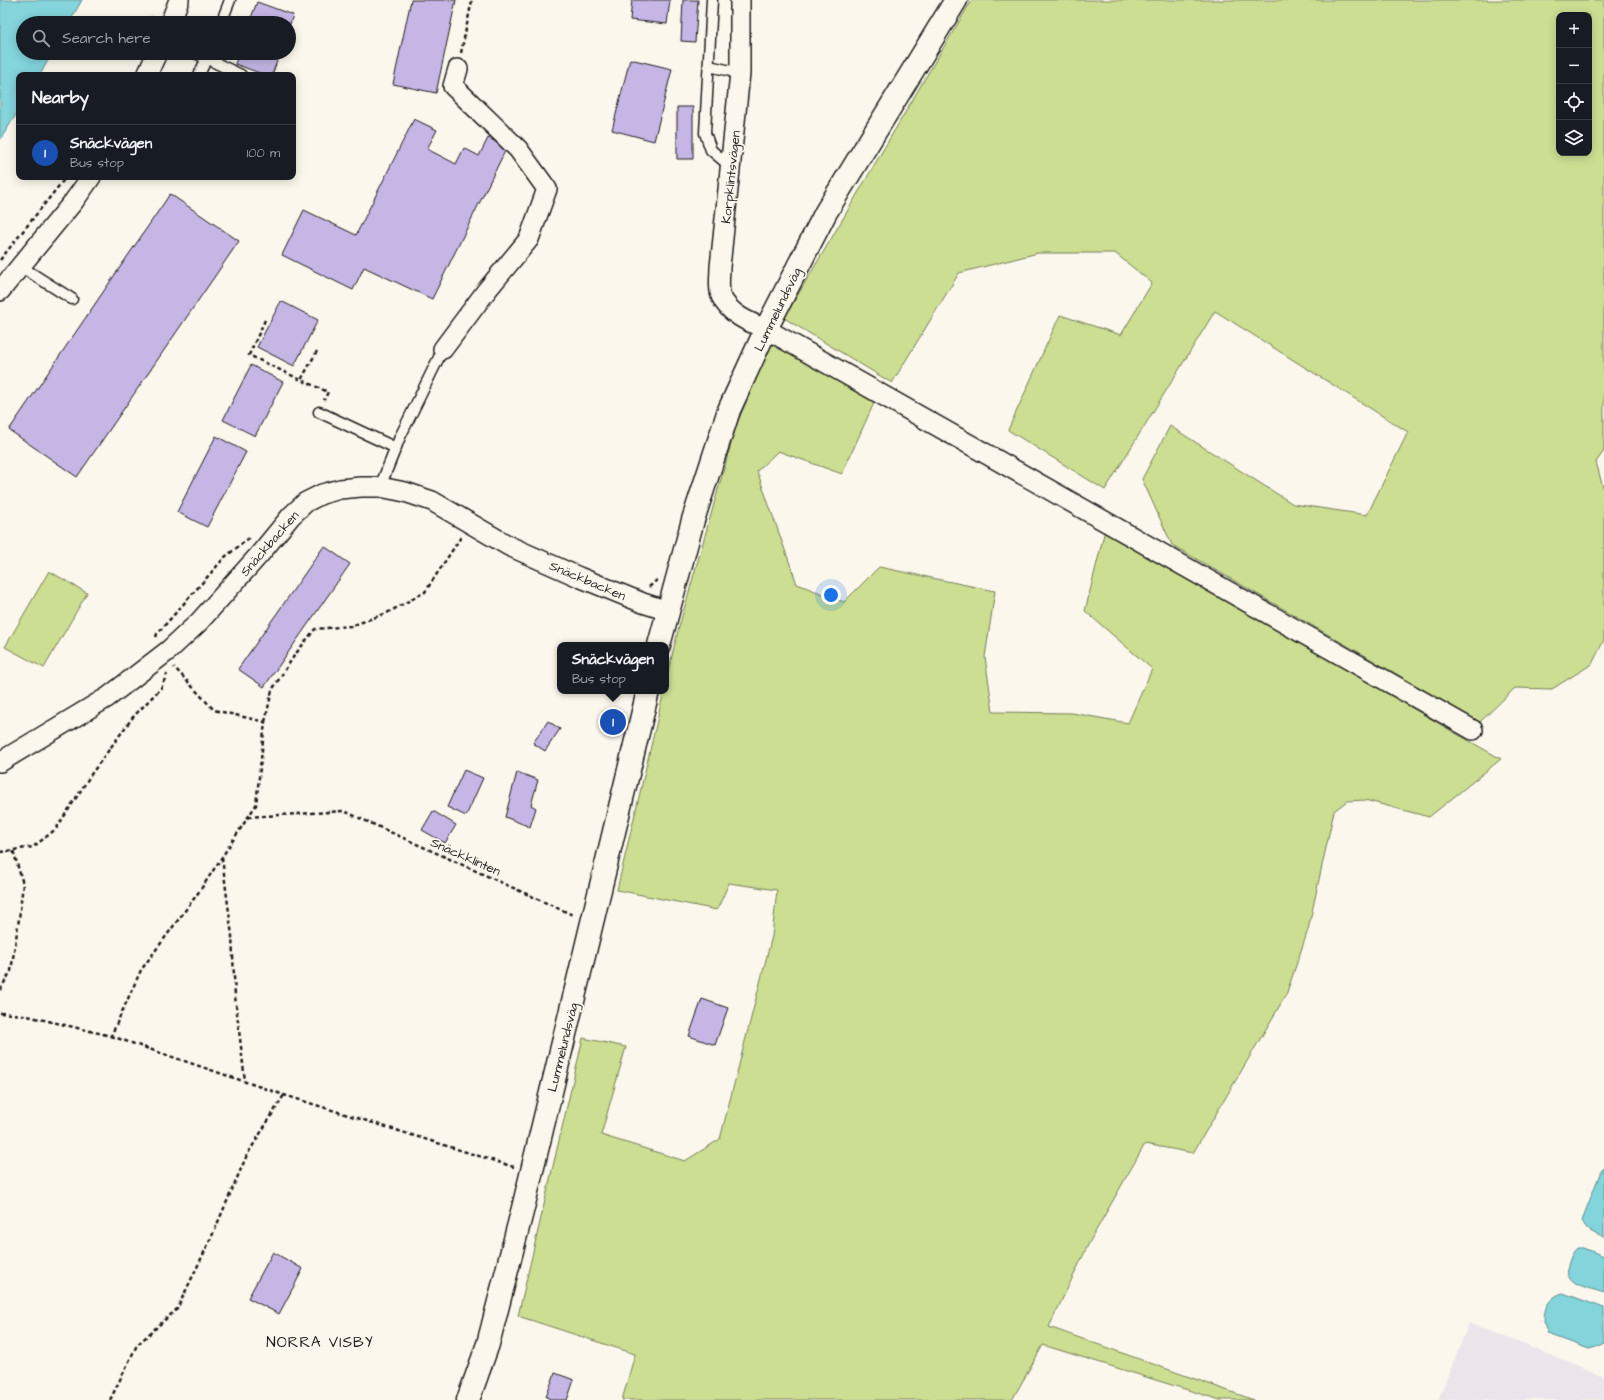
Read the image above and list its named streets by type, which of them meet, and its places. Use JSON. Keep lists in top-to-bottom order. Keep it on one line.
{"streets":{"main road":["Lummelundsväg"],"street":["Korpklintsvägen","Snäckbacken"],"path":["Snäckklinten"]},"crossings":[["Korpklintsvägen","Lummelundsväg"],["Lummelundsväg","Snäckbacken"]],"districts":["NORRA VISBY"],"page":{"map_buttons":["+","−"],"search":"Search here","heading":"Nearby","list":[{"mark":"1","name":"Snäckvägen","note":"Bus stop","value":"100 m"}],"popup":["Snäckvägen","Bus stop"],"pins":"1"}}
